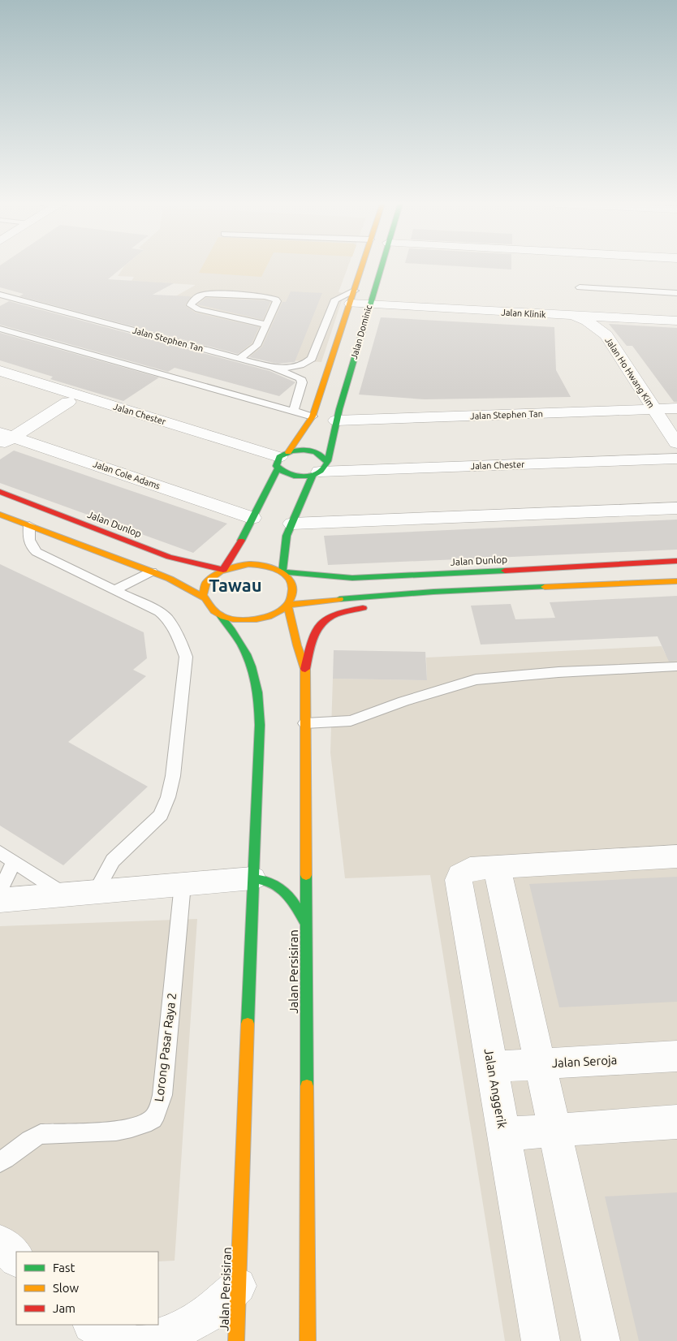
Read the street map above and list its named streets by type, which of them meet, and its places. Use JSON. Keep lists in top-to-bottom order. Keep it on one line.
{"streets":{"street":["Jalan Klinik","Jalan Dominic","Jalan Stephen Tan","Jalan Ho Hwang Kim","Jalan Chester","Jalan Cole Adams","Jalan Dunlop","Jalan Persisiran","Jalan Seroja","Jalan Anggerik"],"lane":["Lorong Pasar Raya 2"]},"crossings":[["Jalan Klinik","Jalan Dominic"],["Jalan Klinik","Jalan Ho Hwang Kim"],["Jalan Dominic","Jalan Stephen Tan"],["Jalan Dominic","Jalan Chester"],["Jalan Dominic","Jalan Cole Adams"],["Jalan Dominic","Jalan Dunlop"],["Jalan Dominic","Jalan Persisiran"],["Jalan Stephen Tan","Jalan Ho Hwang Kim"],["Jalan Ho Hwang Kim","Jalan Chester"],["Jalan Dunlop","Jalan Persisiran"],["Jalan Seroja","Jalan Anggerik"]],"districts":["Tawau"],"legend":["Fast","Slow","Jam"]}
